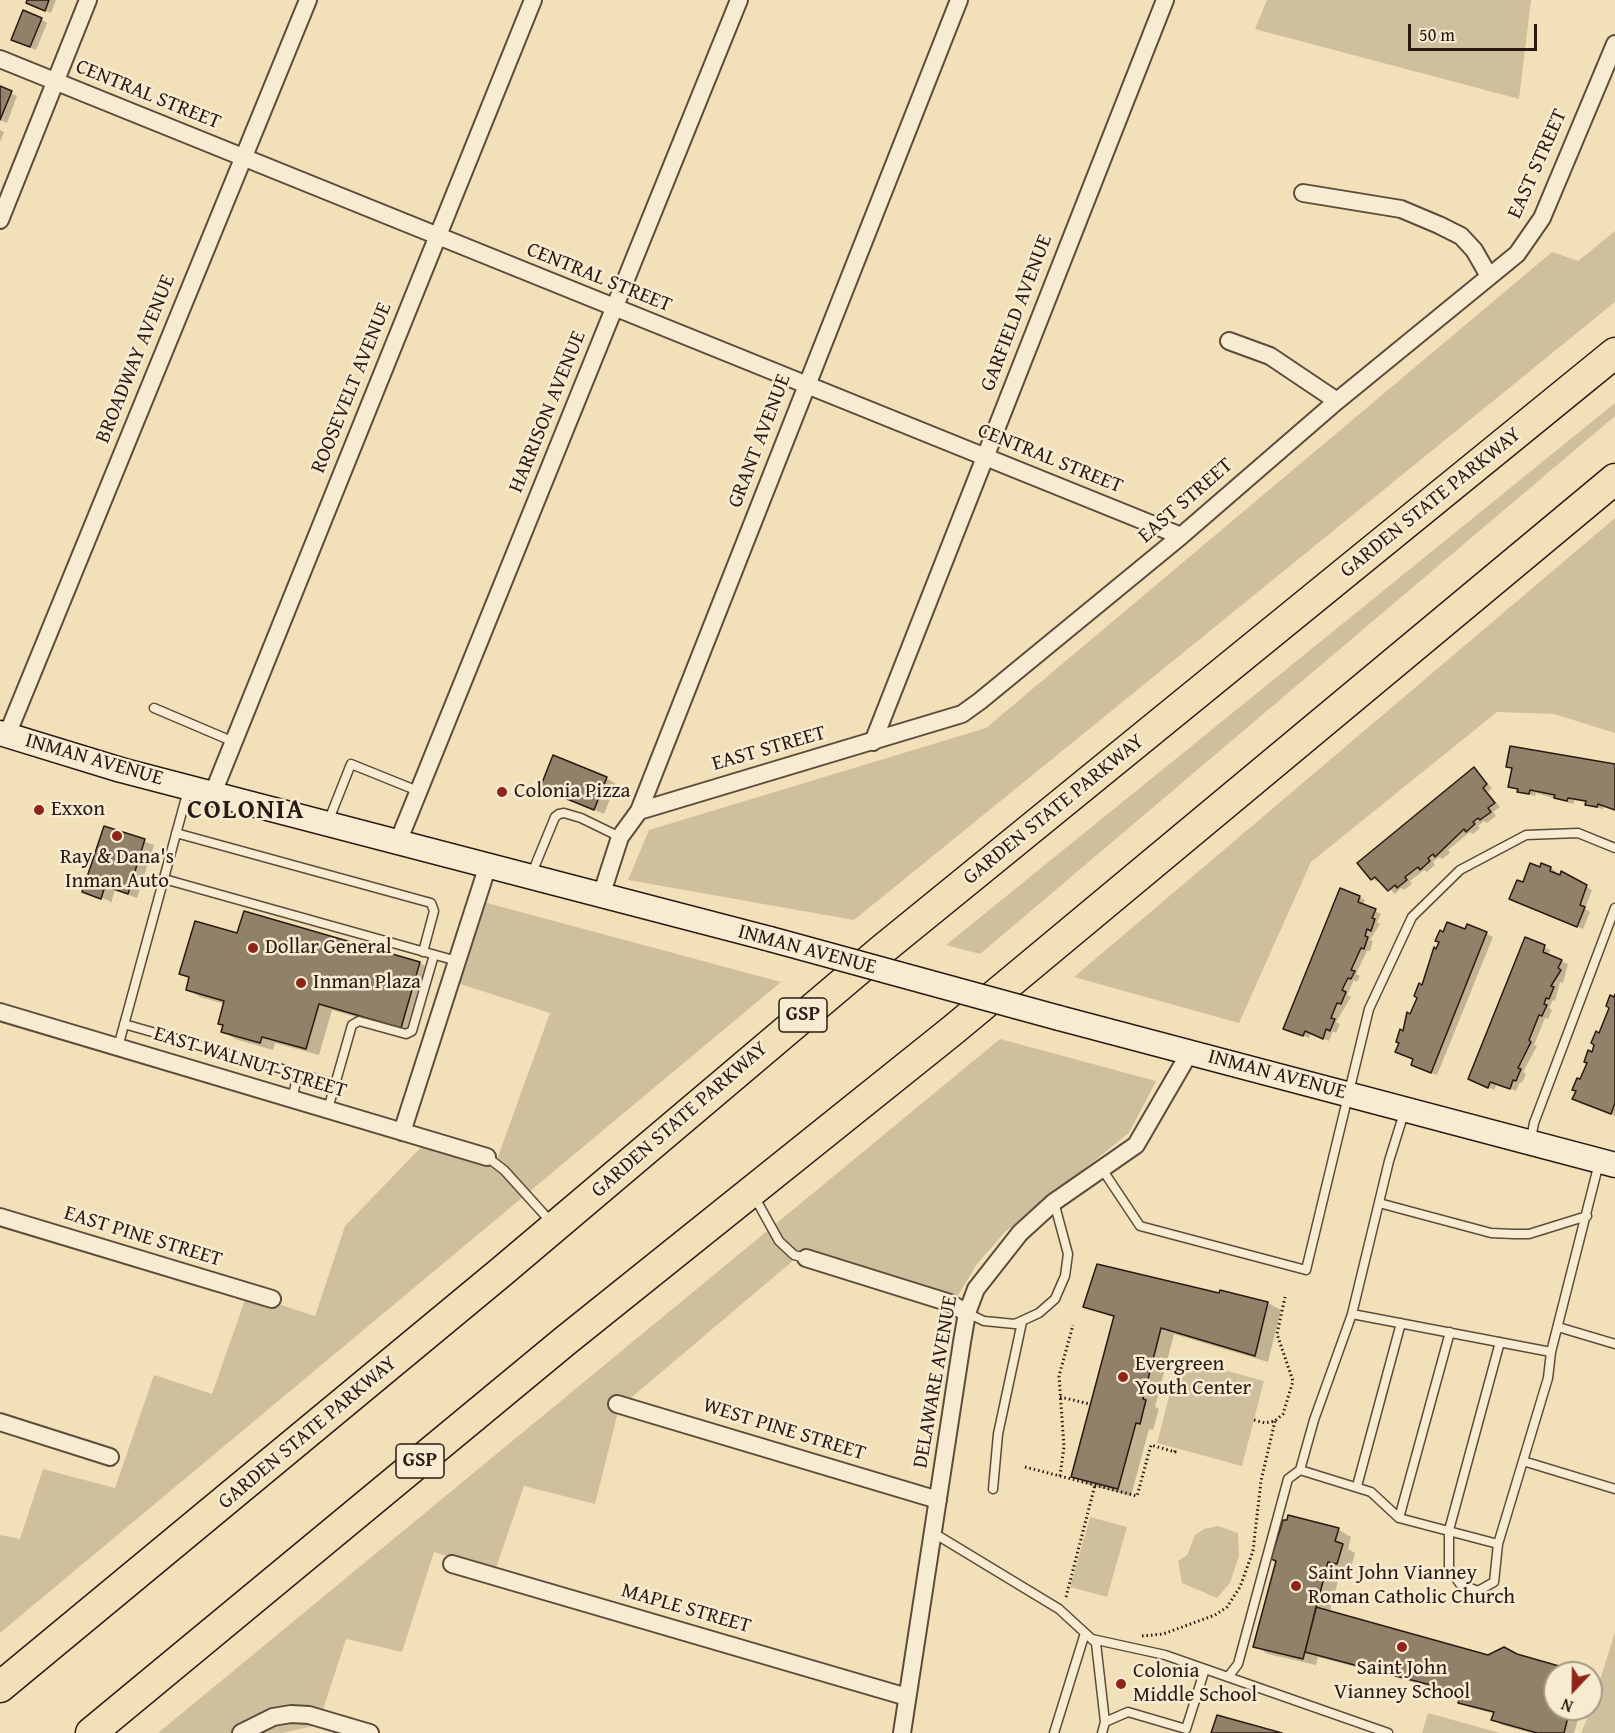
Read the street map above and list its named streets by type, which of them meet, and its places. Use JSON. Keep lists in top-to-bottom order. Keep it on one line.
{"streets":{"highway":["GARDEN STATE PARKWAY","GSP"],"main road":["INMAN AVENUE"],"street":["CENTRAL STREET","EAST STREET","GARFIELD AVENUE","BROADWAY AVENUE","ROOSEVELT AVENUE","HARRISON AVENUE","GRANT AVENUE","EAST WALNUT STREET","EAST PINE STREET","DELAWARE AVENUE","WEST PINE STREET","MAPLE STREET"]},"crossings":[["CENTRAL STREET","EAST STREET"],["CENTRAL STREET","GARFIELD AVENUE"],["CENTRAL STREET","BROADWAY AVENUE"],["CENTRAL STREET","ROOSEVELT AVENUE"],["CENTRAL STREET","HARRISON AVENUE"],["CENTRAL STREET","GRANT AVENUE"],["EAST STREET","GARFIELD AVENUE"],["EAST STREET","GRANT AVENUE"],["BROADWAY AVENUE","INMAN AVENUE"],["ROOSEVELT AVENUE","INMAN AVENUE"],["HARRISON AVENUE","INMAN AVENUE"],["GRANT AVENUE","INMAN AVENUE"],["INMAN AVENUE","DELAWARE AVENUE"],["DELAWARE AVENUE","WEST PINE STREET"],["DELAWARE AVENUE","MAPLE STREET"]],"districts":["COLONIA"],"places":["Colonia Pizza","Exxon","Ray & Dana's Inman Auto","Dollar General","Inman Plaza","Evergreen Youth Center","Saint John Vianney Roman Catholic Church","Saint John Vianney School","Colonia Middle School"],"scale_bar":"50 m","north":"bottom"}
